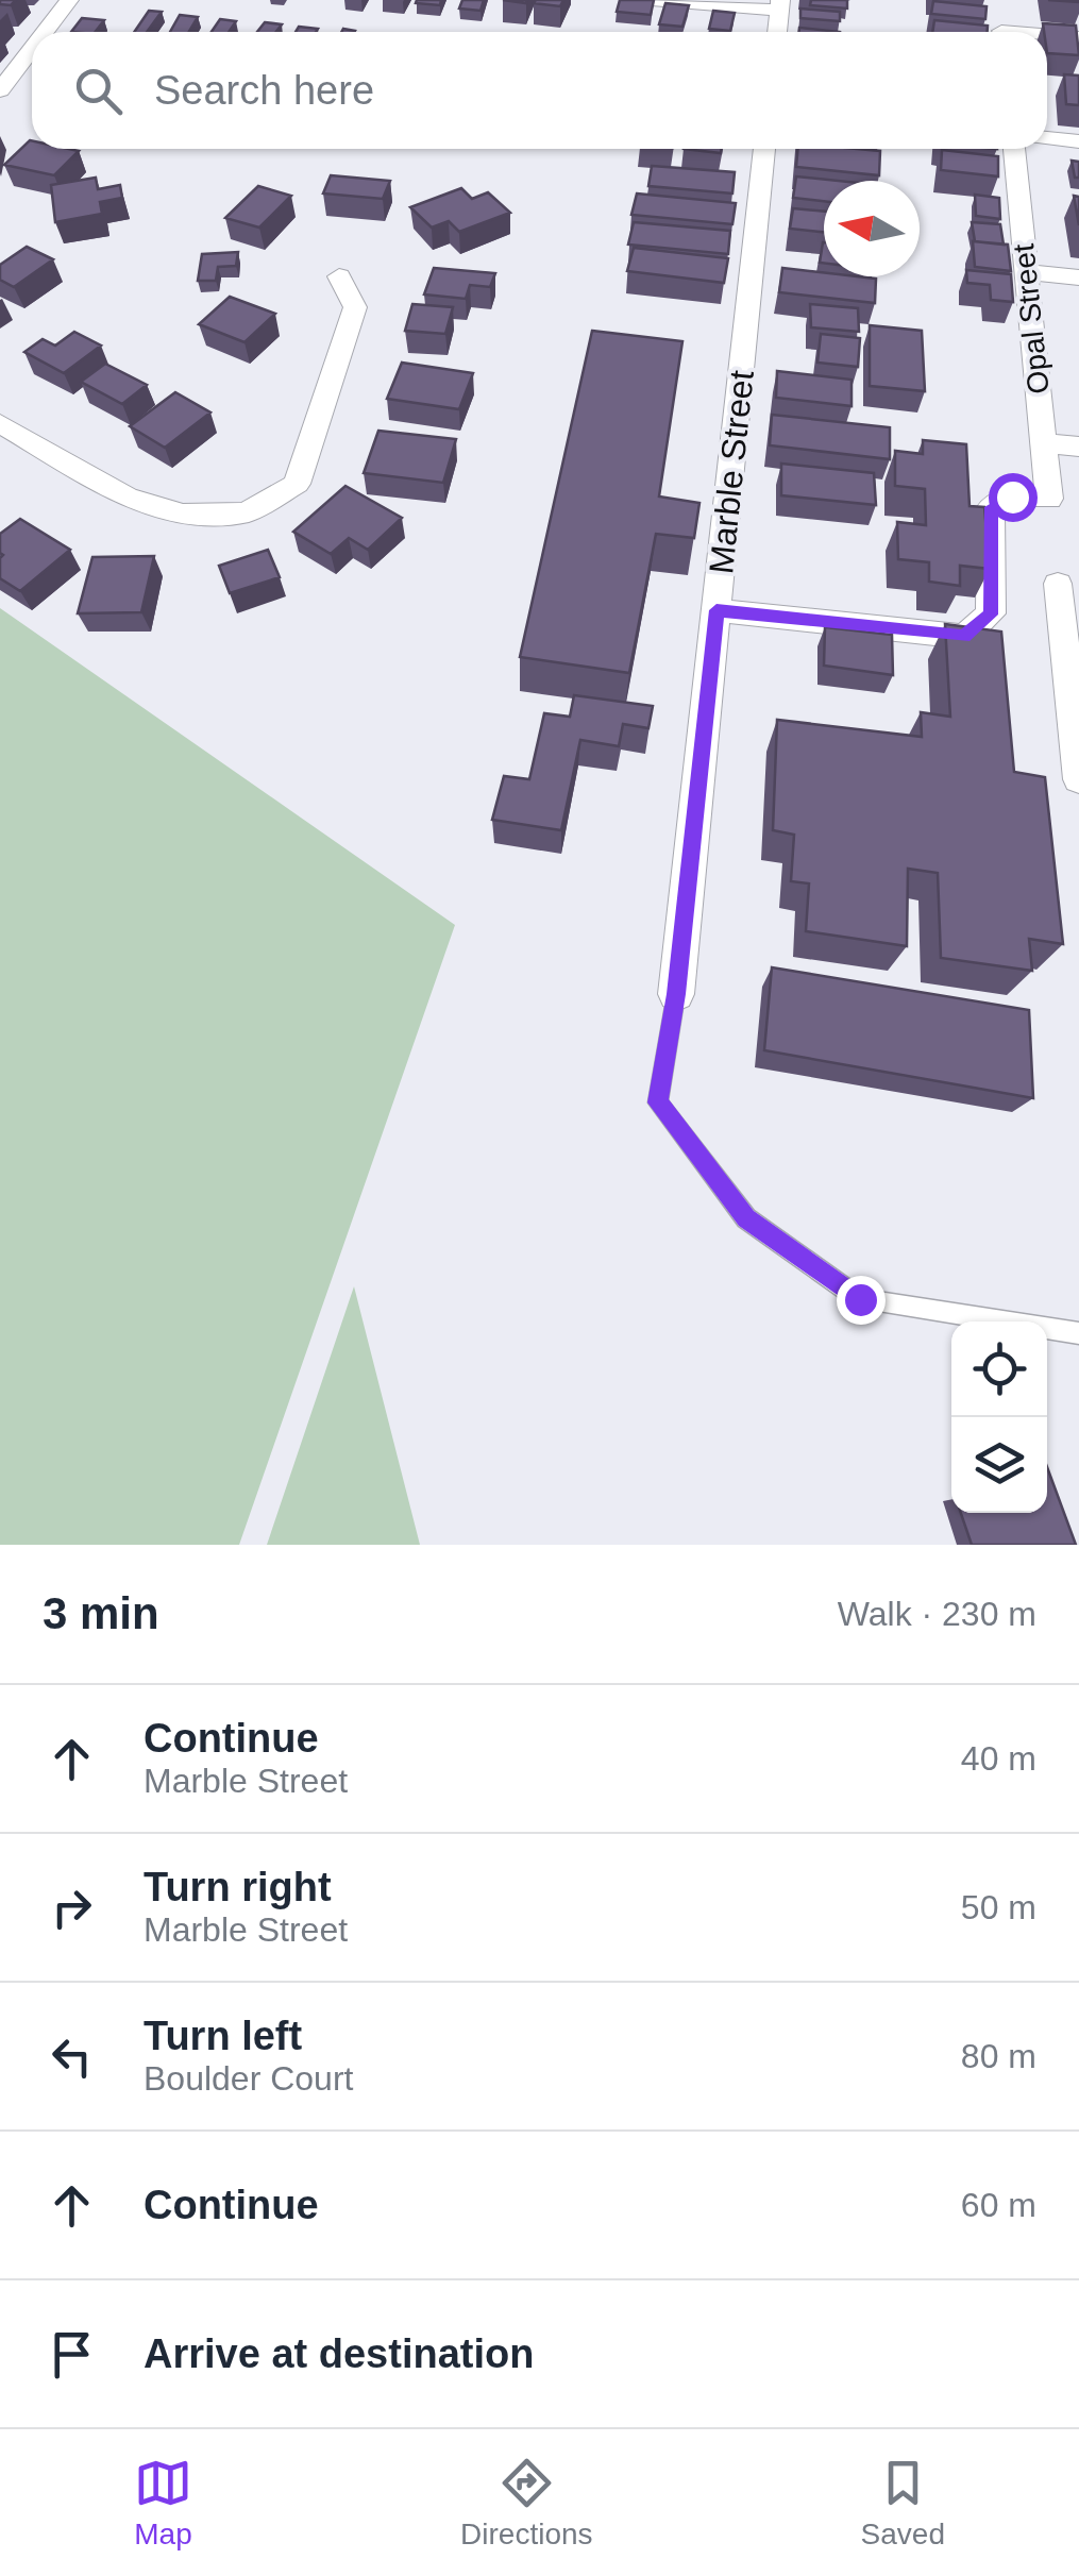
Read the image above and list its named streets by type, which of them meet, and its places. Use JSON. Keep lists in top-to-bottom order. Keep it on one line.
{"streets":{"street":["Opal Street","Marble Street"]},"crossings":[["Opal Street","Marble Street"]],"north":"left","page":{"search":"Search here","heading":["3 min","Walk · 230 m"],"list":[["Continue","Marble Street","40 m"],["Turn right","Marble Street","50 m"],["Turn left","Boulder Court","80 m"],["Continue","60 m"],"Arrive at destination"],"nav":["Map","Directions","Saved"]}}
